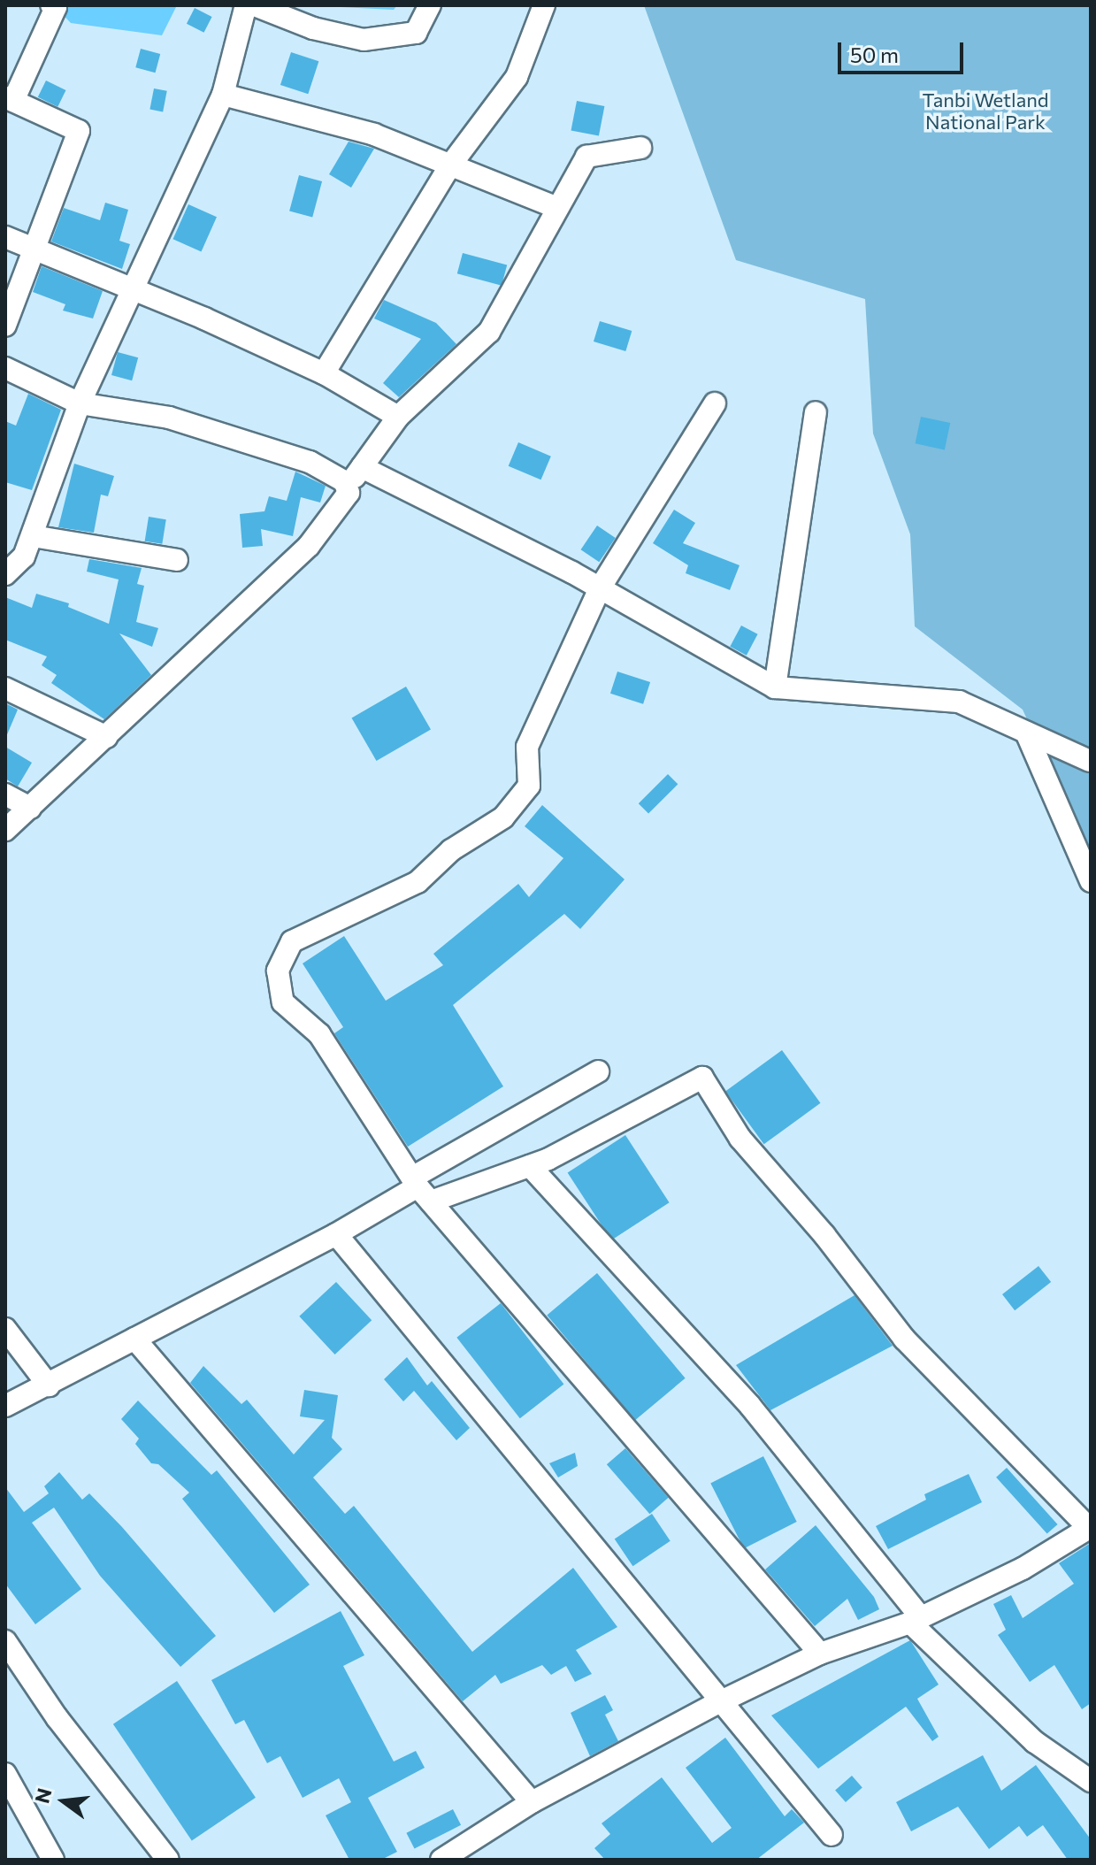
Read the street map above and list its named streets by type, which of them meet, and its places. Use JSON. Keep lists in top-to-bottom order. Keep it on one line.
{"parks":["Tanbi Wetland National Park"],"scale_bar":"50 m","north":"left"}
